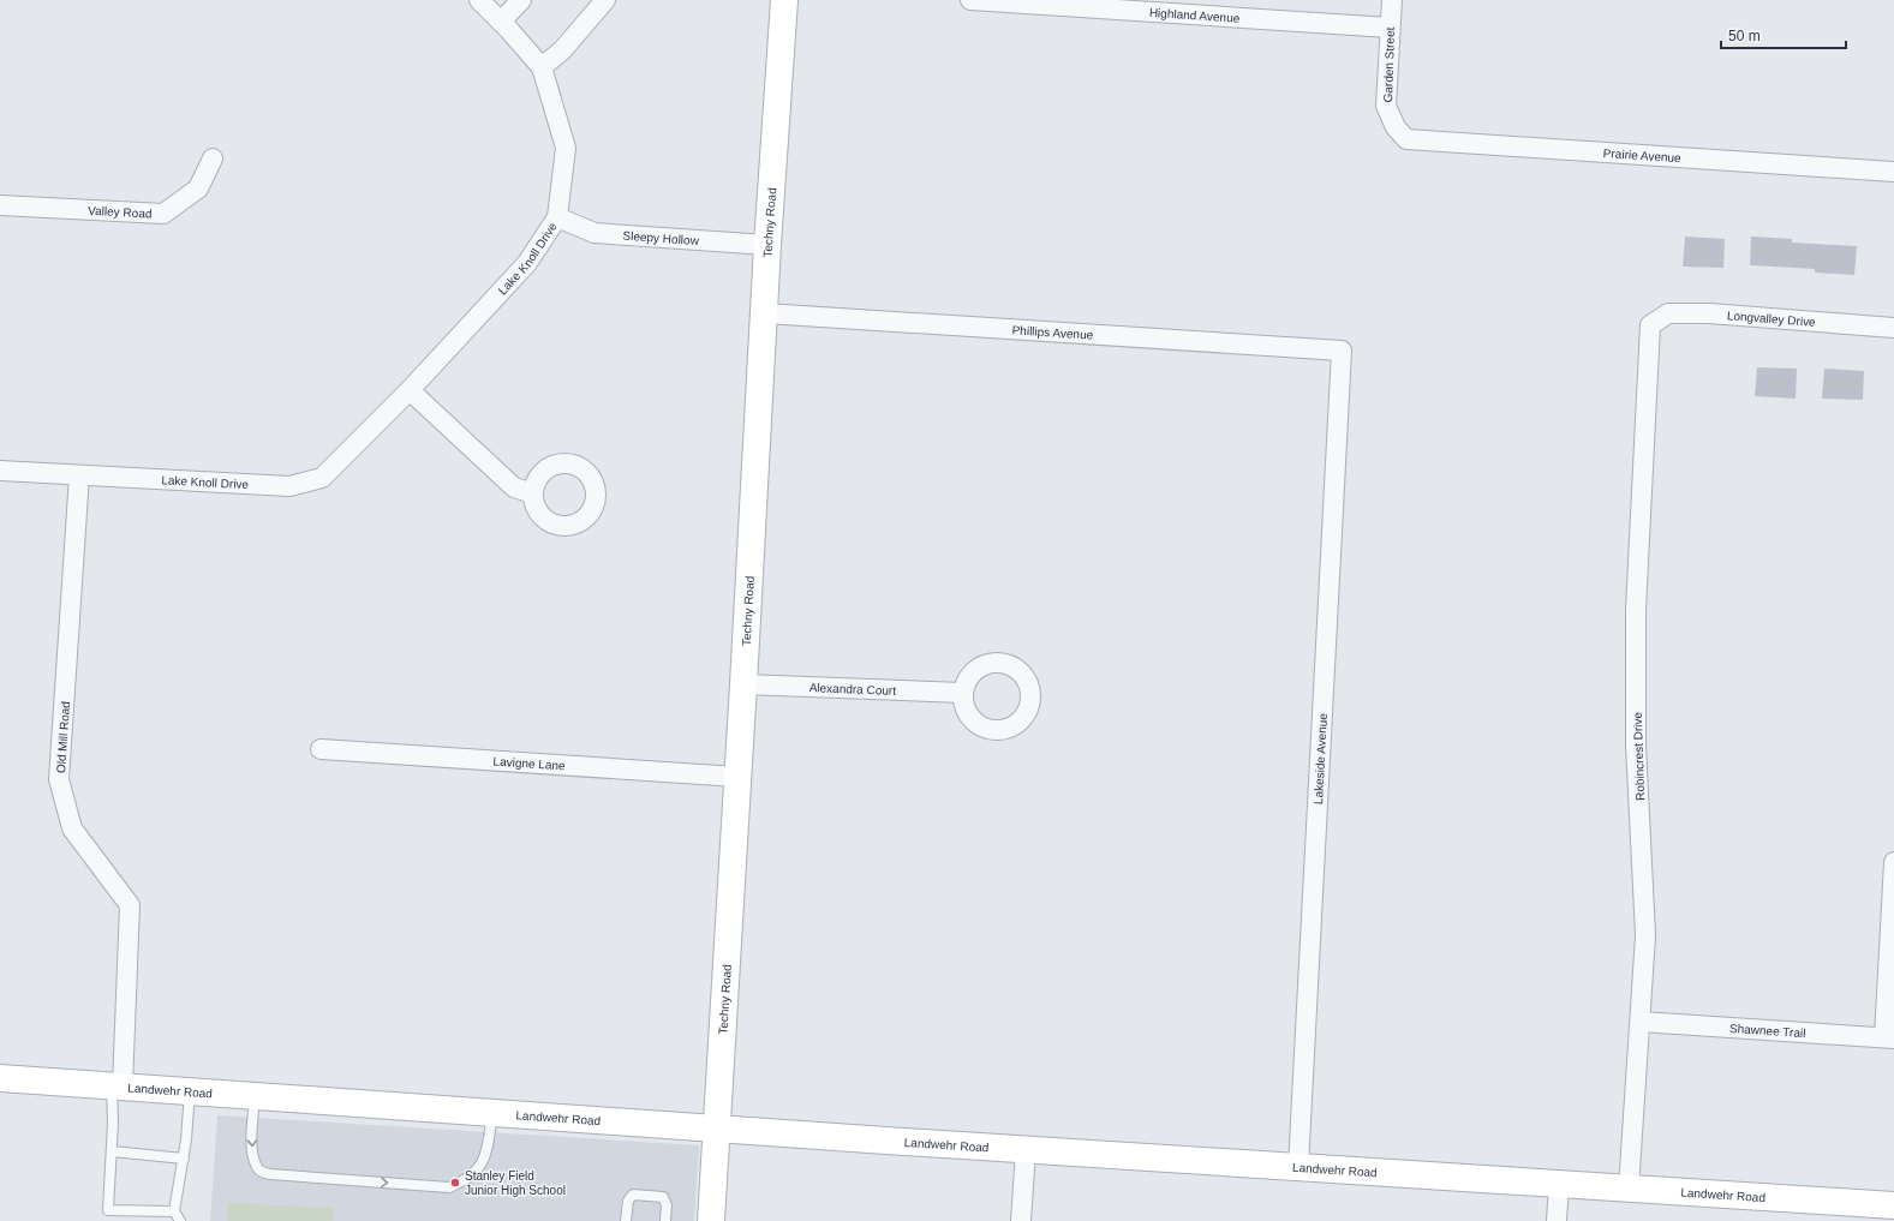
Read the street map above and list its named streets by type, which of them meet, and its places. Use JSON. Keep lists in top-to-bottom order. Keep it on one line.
{"streets":{"main road":["Techny Road","Landwehr Road"],"street":["Highland Avenue","Garden Street","Prairie Avenue","Valley Road","Sleepy Hollow","Lake Knoll Drive","Longvalley Drive","Phillips Avenue","Alexandra Court","Old Mill Road","Robincrest Drive","Lakeside Avenue","Lavigne Lane","Shawnee Trail"]},"crossings":[["Highland Avenue","Garden Street"],["Garden Street","Prairie Avenue"],["Techny Road","Sleepy Hollow"],["Techny Road","Phillips Avenue"],["Techny Road","Alexandra Court"],["Techny Road","Lavigne Lane"],["Techny Road","Landwehr Road"],["Sleepy Hollow","Lake Knoll Drive"],["Lake Knoll Drive","Old Mill Road"],["Longvalley Drive","Robincrest Drive"],["Phillips Avenue","Lakeside Avenue"],["Old Mill Road","Landwehr Road"],["Robincrest Drive","Shawnee Trail"],["Robincrest Drive","Landwehr Road"],["Lakeside Avenue","Landwehr Road"]],"places":["Stanley Field Junior High School"],"scale_bar":"50 m"}
